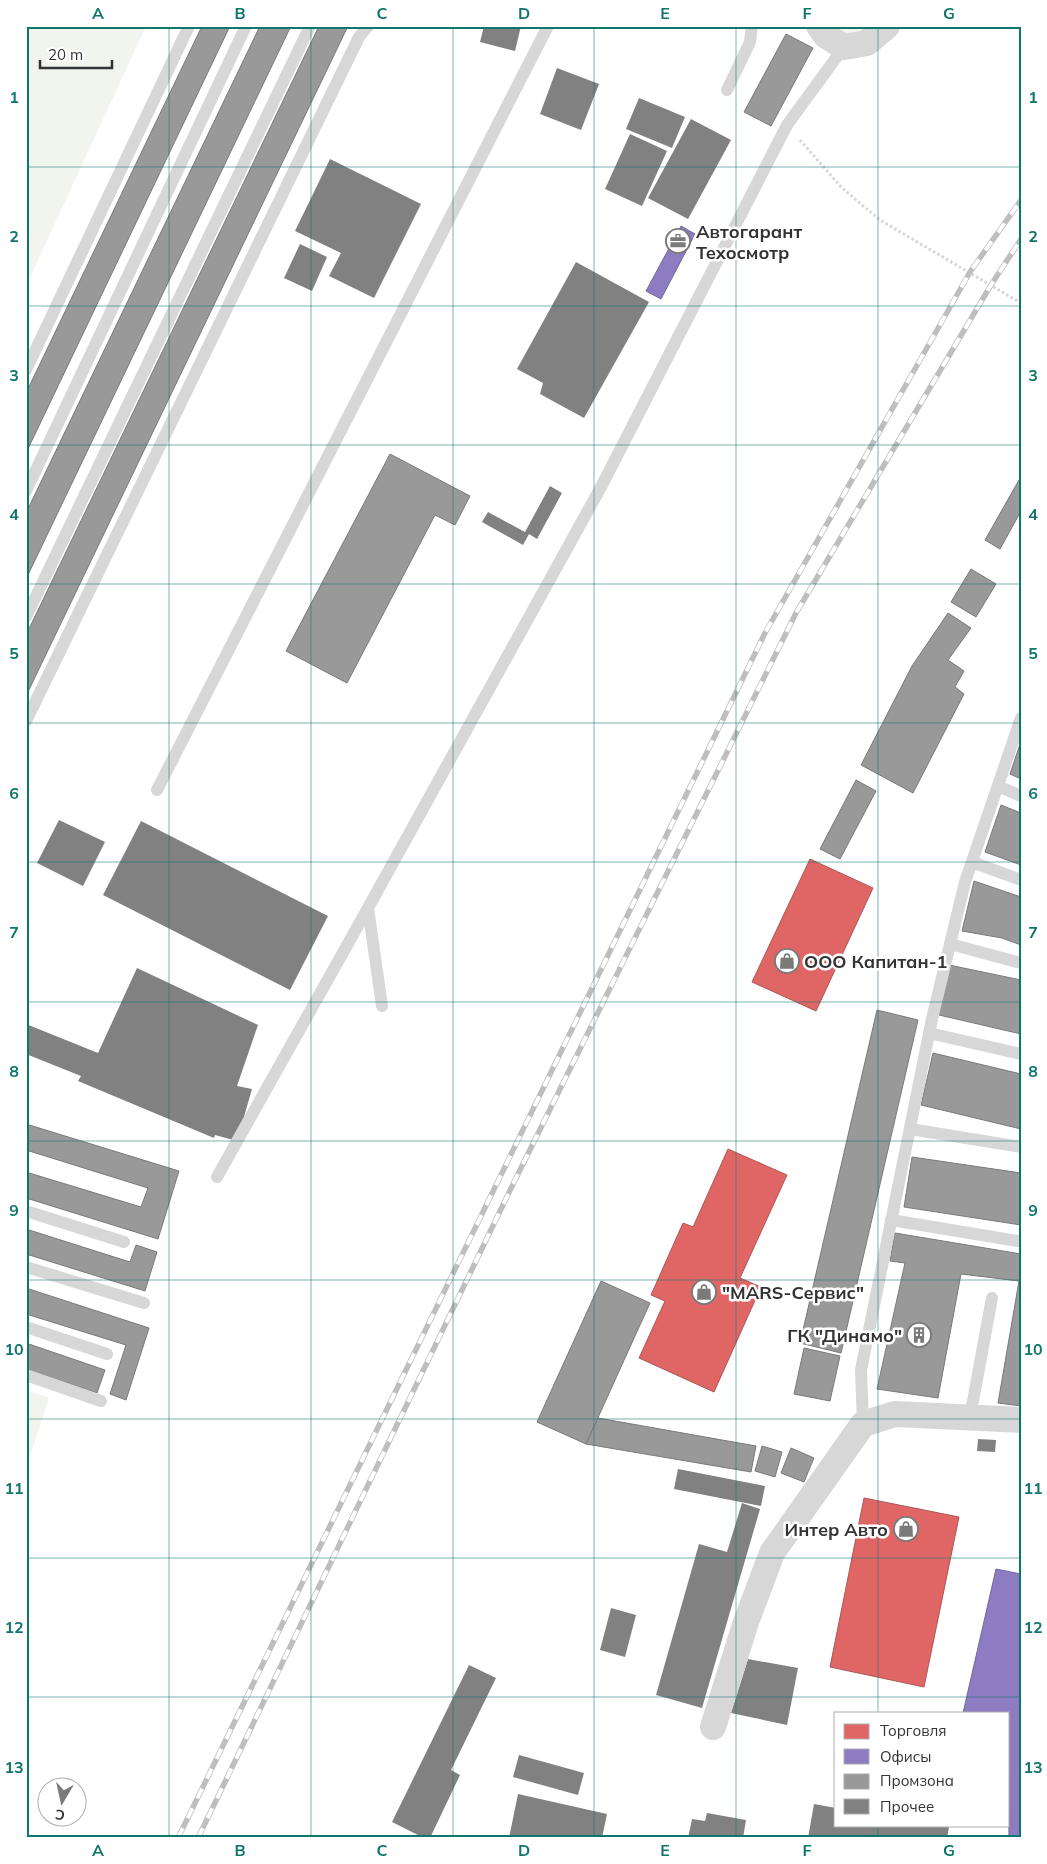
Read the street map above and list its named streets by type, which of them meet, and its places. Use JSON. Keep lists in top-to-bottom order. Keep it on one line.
{"places":{"office":["Автогарант Техосмотр"],"shop":["ООО Капитан-1","\"MARS-Сервис\"","Интер Авто"],"building":["ГК \"Динамо\""]},"legend":["Торговля","Офисы","Промзона","Прочее"],"scale_bar":"20 m","north":"bottom","grid":{"columns":["A","B","C","D","E","F","G"],"rows":["1","2","3","4","5","6","7","8","9","10","11","12","13"]}}
